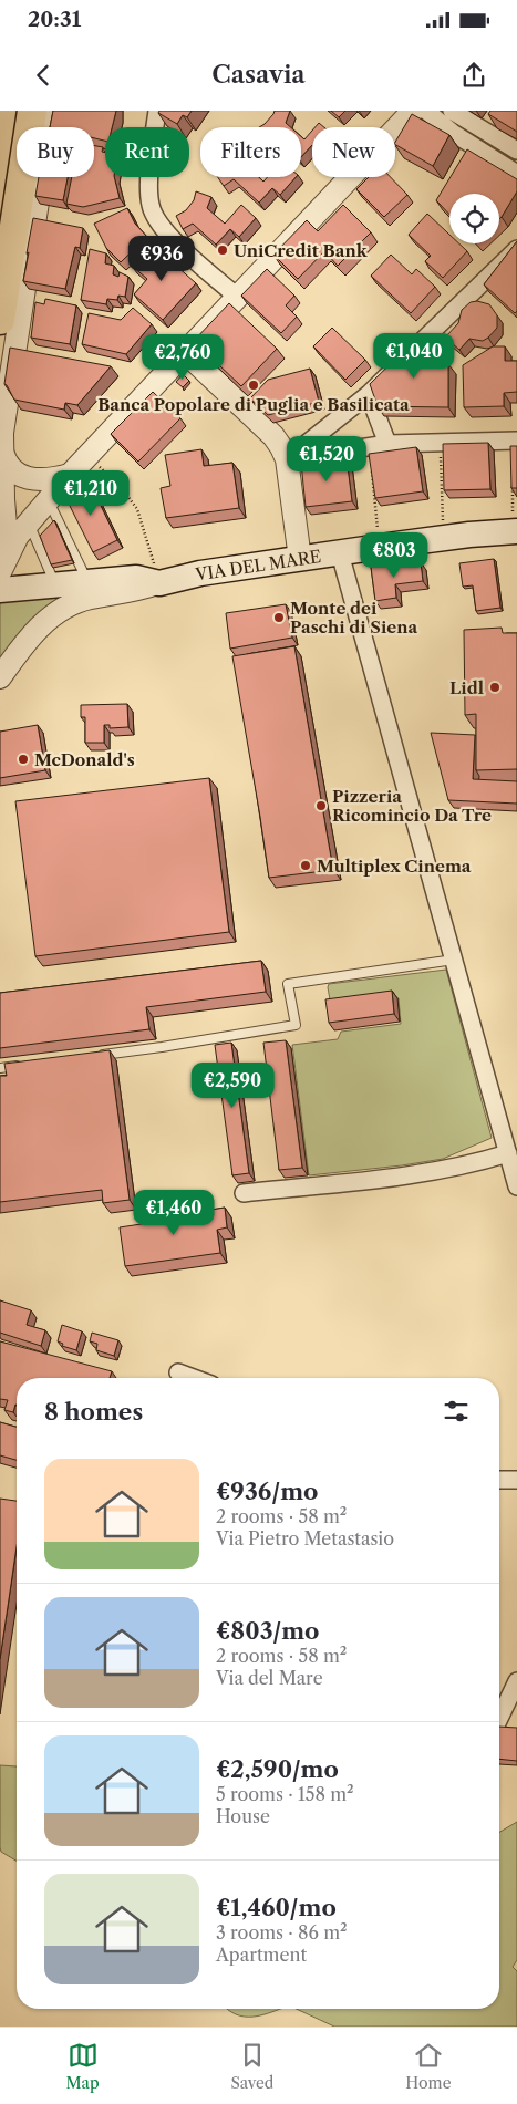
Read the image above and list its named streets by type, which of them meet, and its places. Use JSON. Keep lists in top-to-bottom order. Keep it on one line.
{"streets":{"main road":["VIA DEL MARE"]},"places":["UniCredit Bank","Banca Popolare di Puglia e Basilicata","Monte dei Paschi di Siena","Lidl","McDonald's","Pizzeria Ricomincio Da Tre","Multiplex Cinema"],"page":{"status":"20:31","header":"Casavia","chip":["Buy","Rent","Filters","New"],"price":["€936","€1,040","€2,760","€1,520","€1,210","€803","€2,590","€1,460"],"heading":"8 homes","list":[{"name":"€936/mo","note":"2 rooms · 58 m² · Via Pietro Metastasio"},{"name":"€803/mo","note":"2 rooms · 58 m² · Via del Mare"},{"name":"€2,590/mo","note":"5 rooms · 158 m² · House"},{"name":"€1,460/mo","note":"3 rooms · 86 m² · Apartment"}],"tabs":["Map","Saved","Home"]}}
